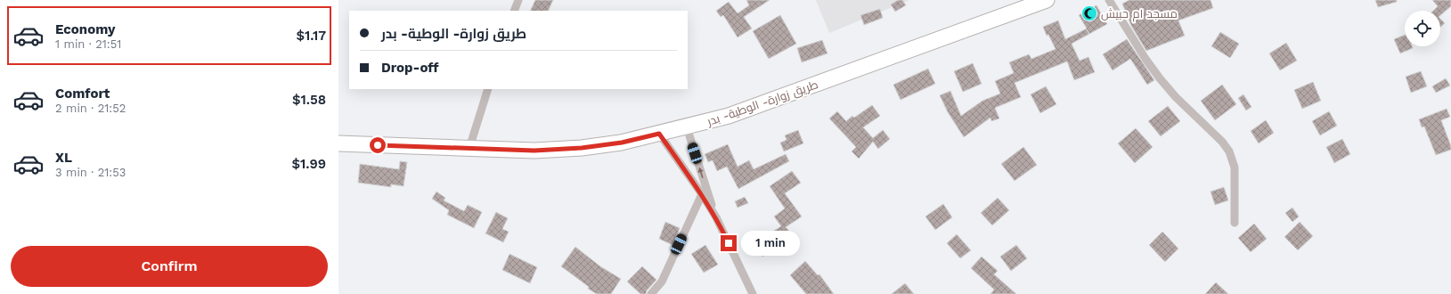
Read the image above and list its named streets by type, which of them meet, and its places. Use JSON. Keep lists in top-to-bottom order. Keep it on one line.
{"streets":{"highway":["طريق زوارة- الوطية- بدر"]},"places":{"mosque":["مسجد ام حبيش"]},"page":{"list":[{"name":"Economy","note":"1 min · 21:51","value":"$1.17"},{"name":"Comfort","note":"2 min · 21:52","value":"$1.58"},{"name":"XL","note":"3 min · 21:53","value":"$1.99"}],"banner":["طريق زوارة- الوطية- بدر","Drop-off"],"bubble":"1 min","buttons":"Confirm"}}
